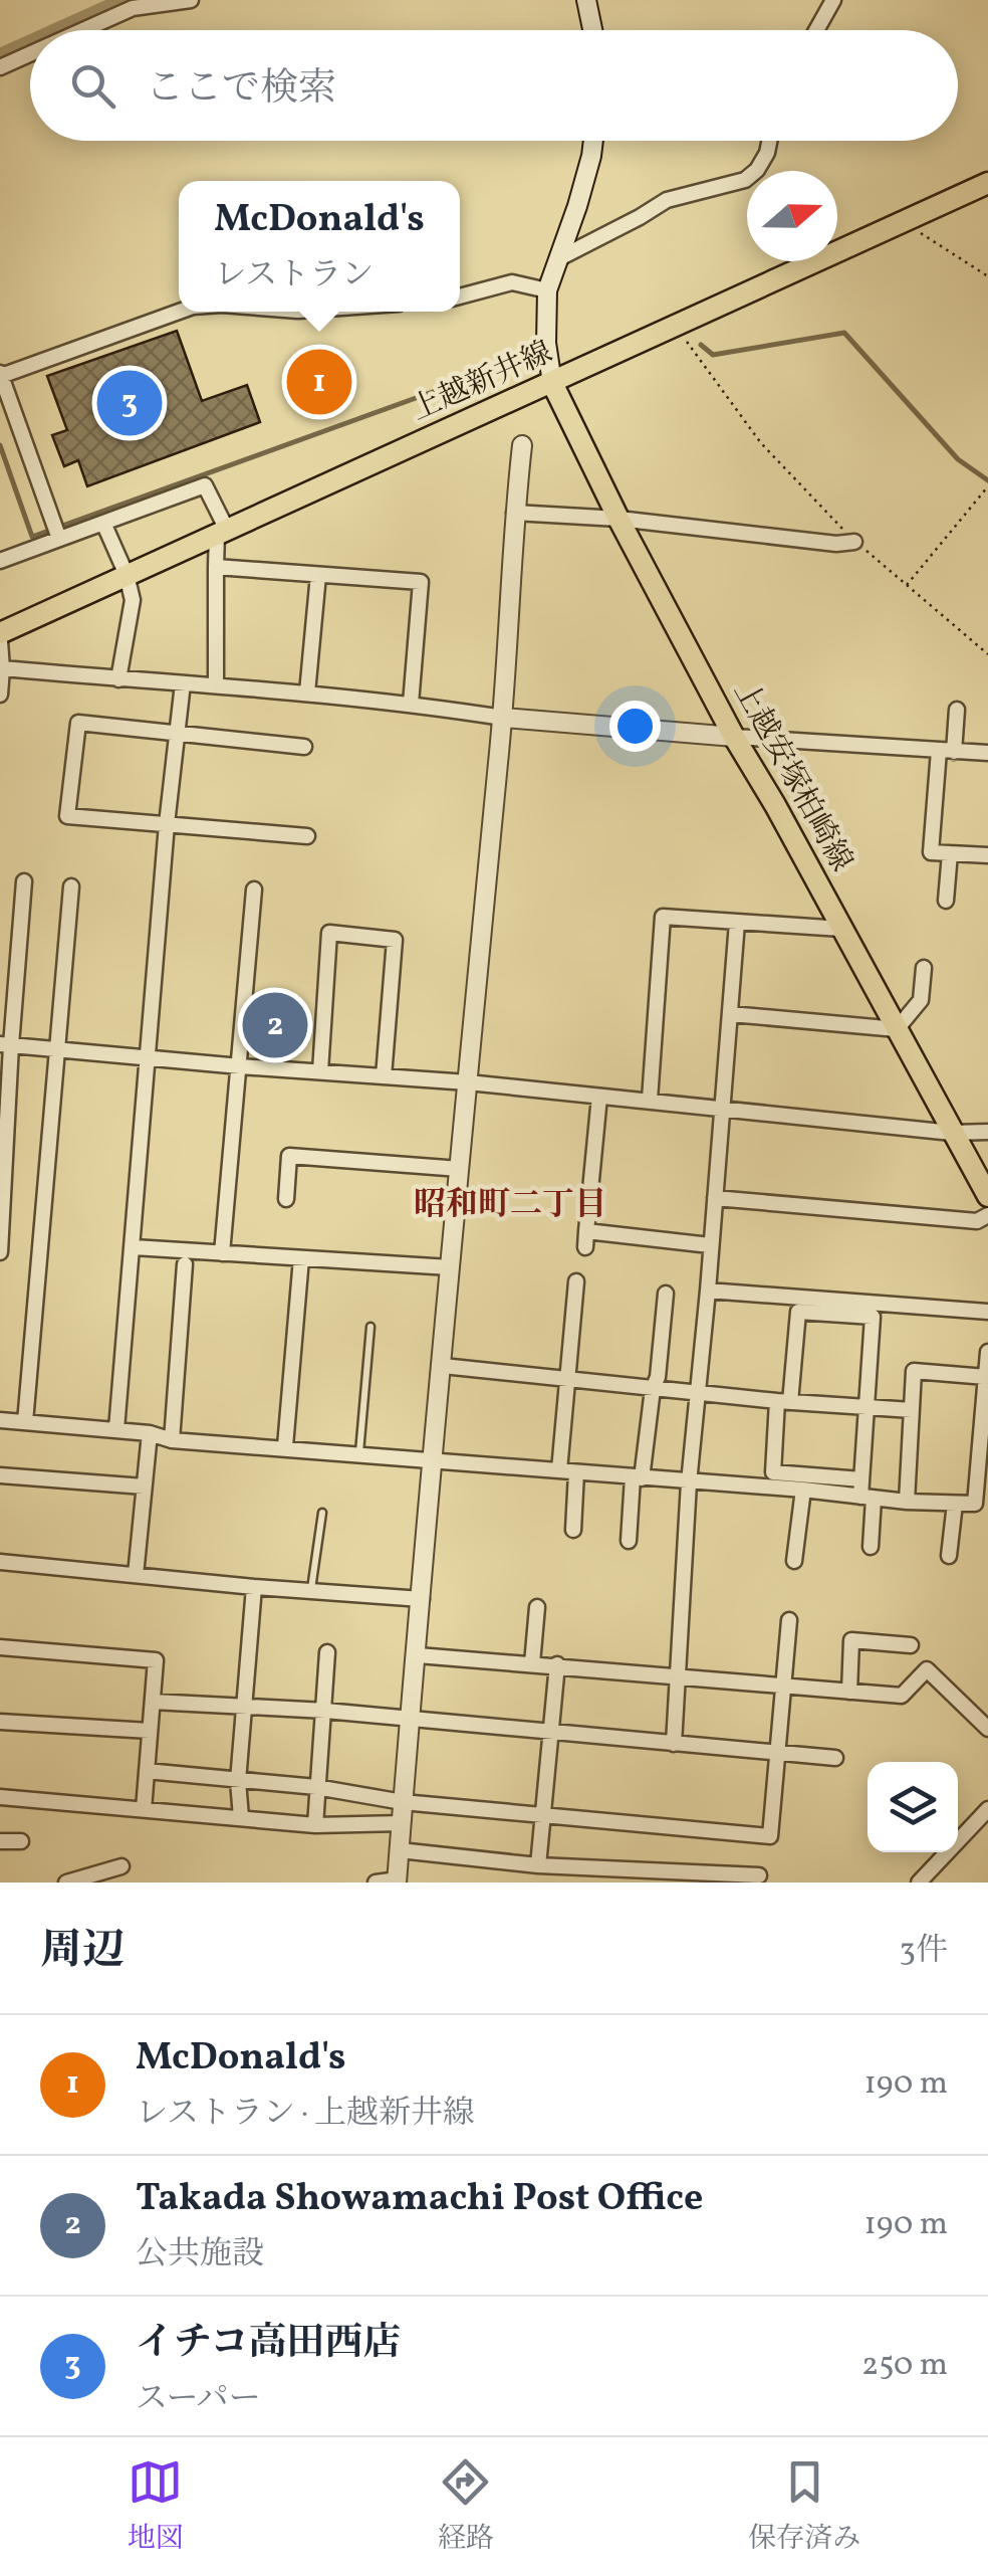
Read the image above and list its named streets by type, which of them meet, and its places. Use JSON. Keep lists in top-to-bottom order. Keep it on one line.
{"streets":{"main road":["上越新井線","上越安塚柏崎線"]},"crossings":[["上越新井線","上越安塚柏崎線"]],"districts":["昭和町二丁目"],"north":"right","page":{"search":"ここで検索","popup":["McDonald's","レストラン"],"pins":["1","3","2"],"heading":["周辺","3件"],"list":[{"mark":"1","name":"McDonald's","note":"レストラン · 上越新井線","value":"190 m"},{"mark":"2","name":"Takada Showamachi Post Office","note":"公共施設","value":"190 m"},{"mark":"3","name":"イチコ高田西店","note":"スーパー","value":"250 m"}],"nav":["地図","経路","保存済み"]}}
